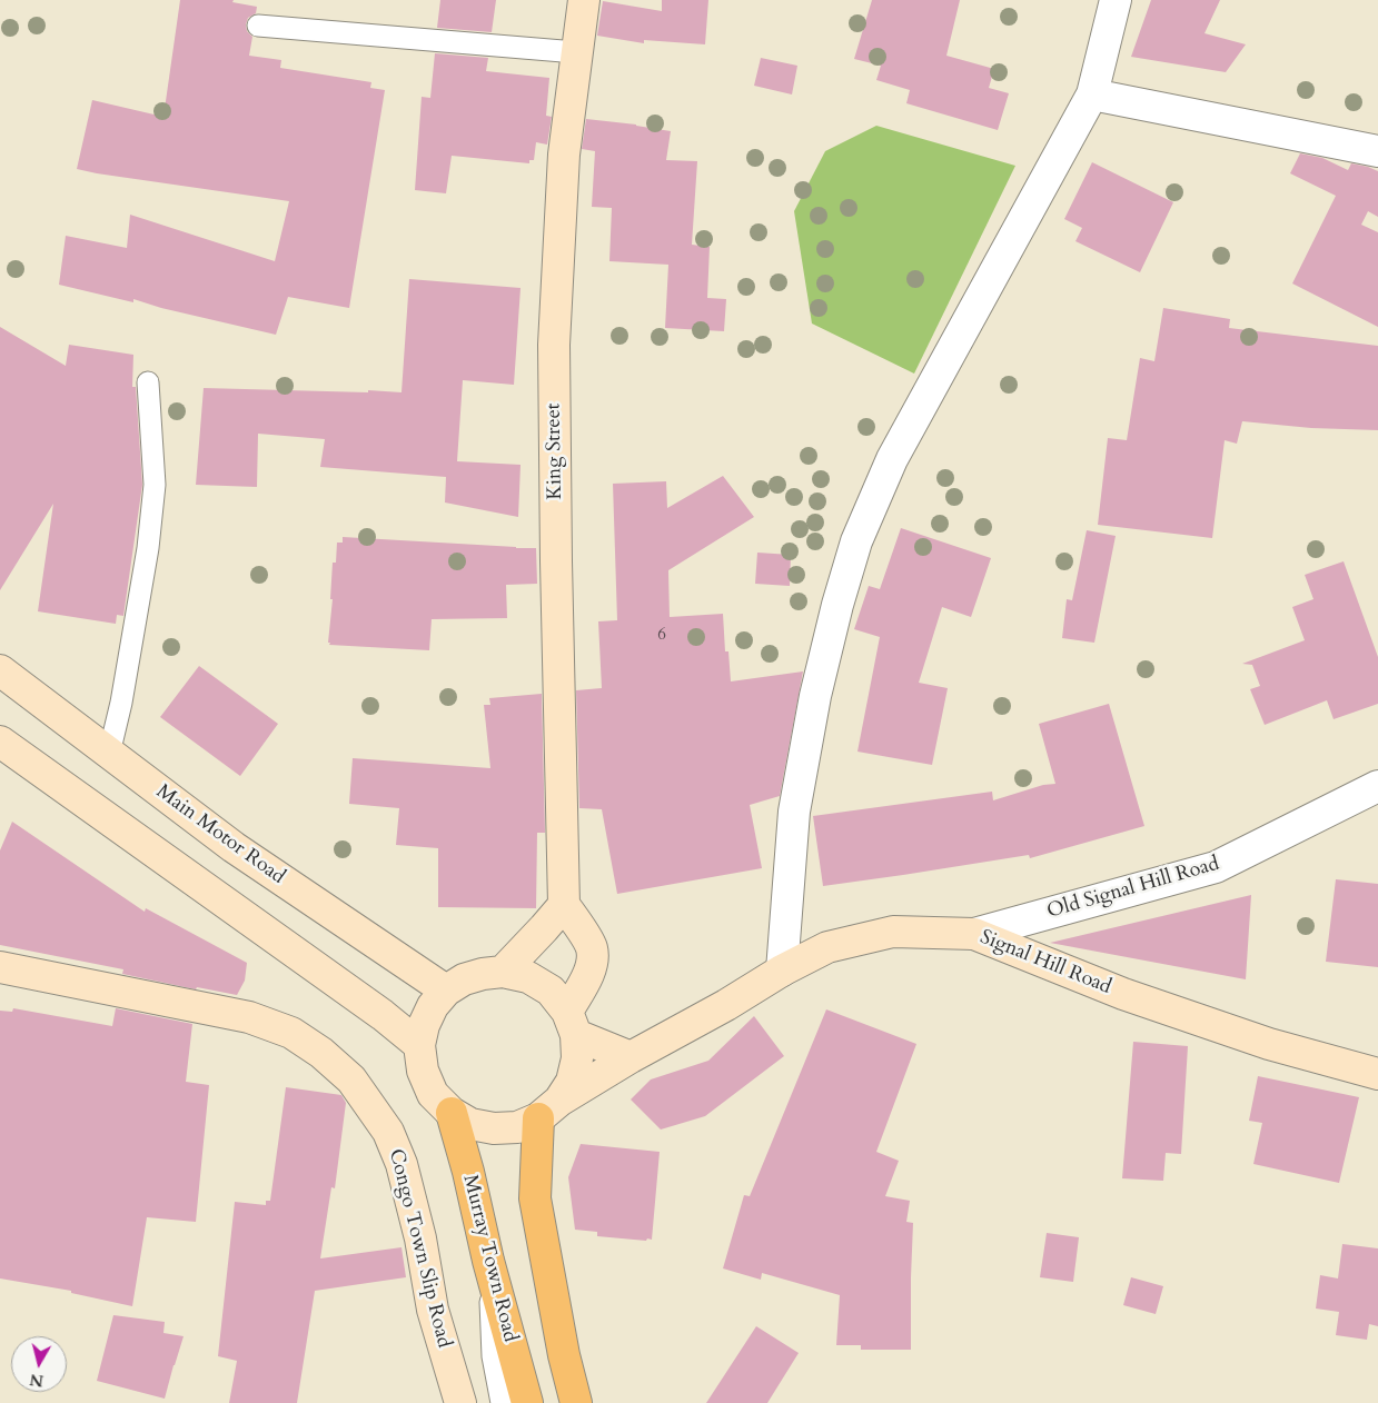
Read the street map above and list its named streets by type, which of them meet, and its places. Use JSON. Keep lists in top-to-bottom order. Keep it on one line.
{"streets":{"main road":["King Street","Main Motor Road","Signal Hill Road","Congo Town Slip Road","Murray Town Road"],"street":["Old Signal Hill Road"]},"crossings":[["Main Motor Road","Signal Hill Road"],["Main Motor Road","Murray Town Road"],["Old Signal Hill Road","Signal Hill Road"],["Signal Hill Road","Murray Town Road"]],"house_numbers":["6"],"north":"bottom"}
